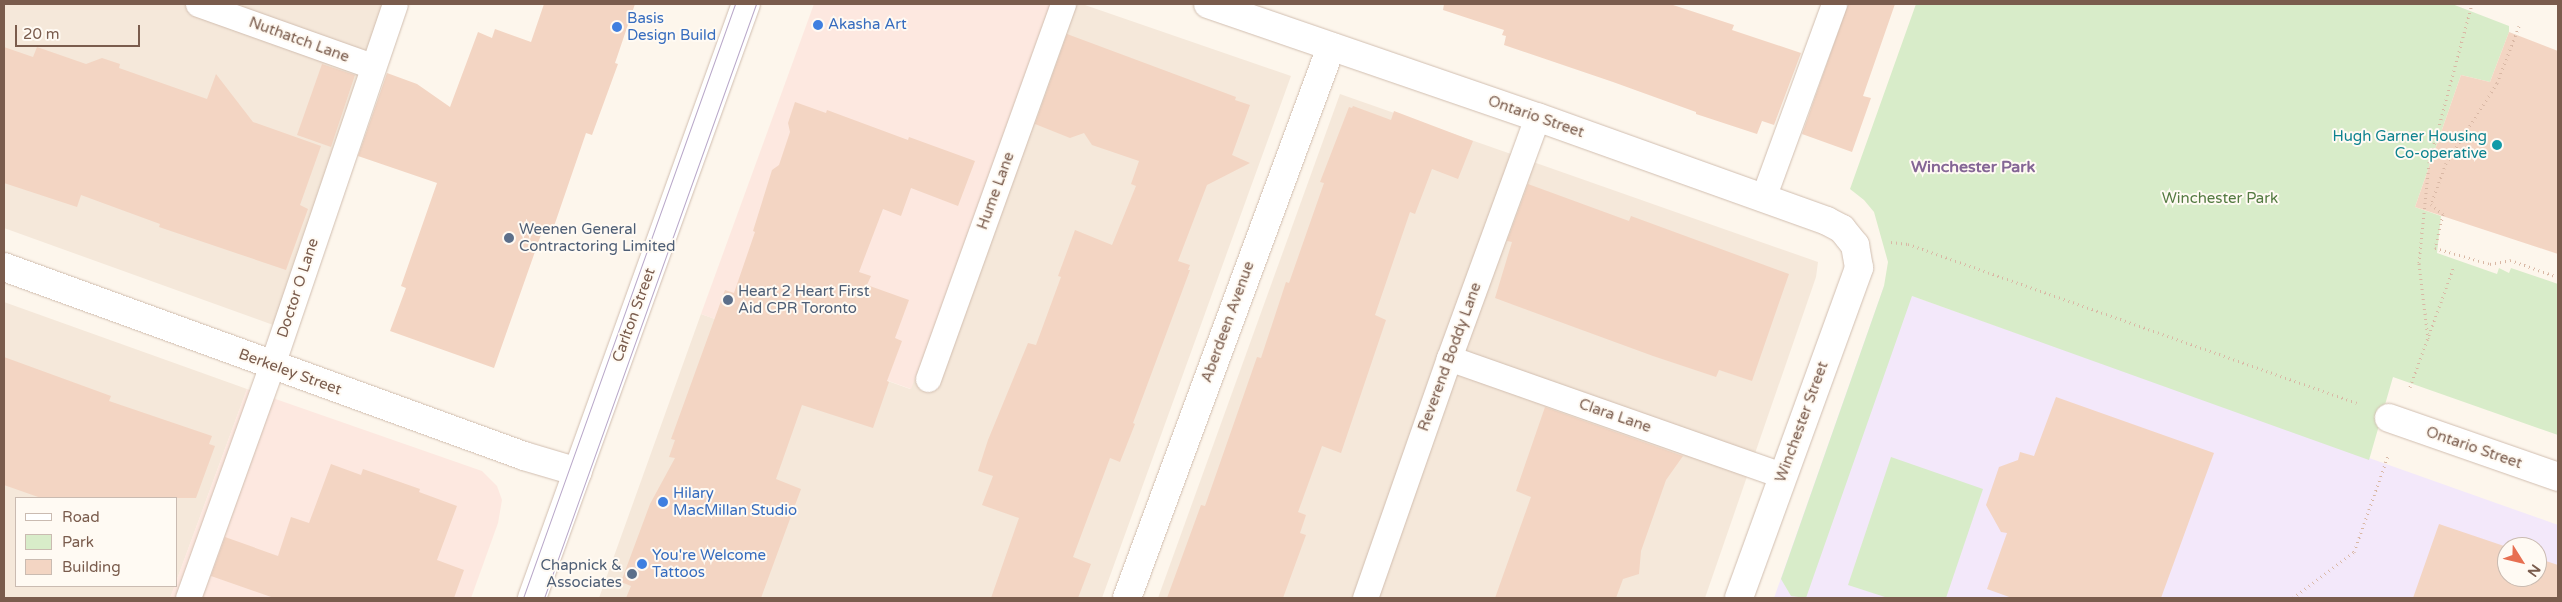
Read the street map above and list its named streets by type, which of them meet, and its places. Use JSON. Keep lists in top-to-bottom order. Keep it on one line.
{"streets":{"street":["Ontario Street","Carlton Street","Aberdeen Avenue","Berkeley Street","Winchester Street"],"lane":["Nuthatch Lane","Hume Lane","Doctor O Lane","Reverend Boddy Lane","Clara Lane"]},"crossings":[["Nuthatch Lane","Doctor O Lane"],["Ontario Street","Aberdeen Avenue"],["Ontario Street","Reverend Boddy Lane"],["Ontario Street","Winchester Street"],["Doctor O Lane","Berkeley Street"],["Carlton Street","Berkeley Street"],["Reverend Boddy Lane","Clara Lane"],["Clara Lane","Winchester Street"]],"districts":["Winchester Park"],"parks":["Winchester Park"],"places":["Akasha Art","Basis Design Build","Hugh Garner Housing Co-operative","Weenen General Contractoring Limited","Heart 2 Heart First Aid CPR Toronto","Hilary MacMillan Studio","You're Welcome Tattoos","Chapnick & Associates"],"legend":["Road","Park","Building"],"scale_bar":"20 m","north":"bottom right"}
